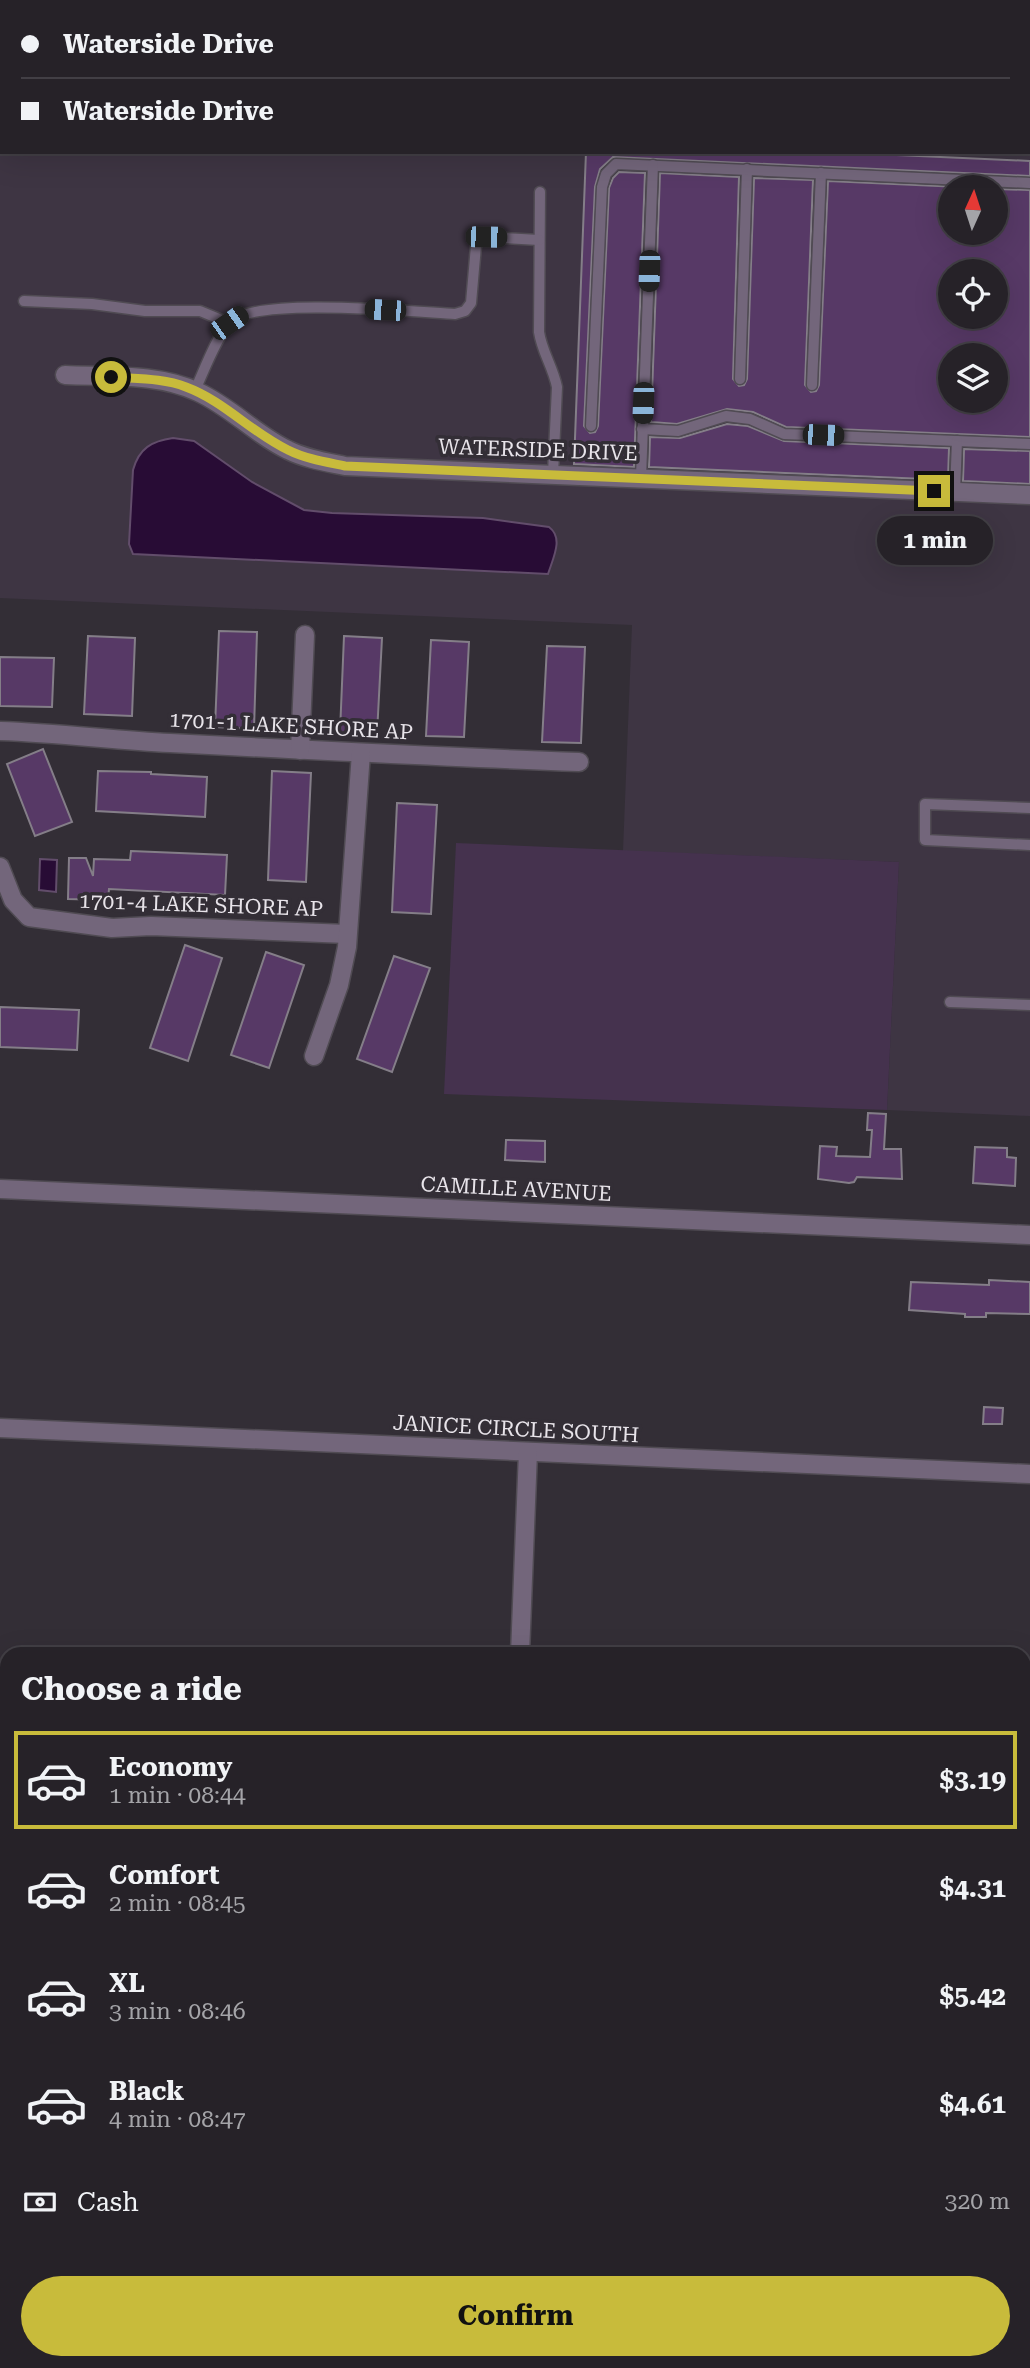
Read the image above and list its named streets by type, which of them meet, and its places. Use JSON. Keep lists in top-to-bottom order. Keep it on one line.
{"streets":{"street":["WATERSIDE DRIVE","1701-1 LAKE SHORE AP","1701-4 LAKE SHORE AP","CAMILLE AVENUE","JANICE CIRCLE SOUTH"]},"north":"top","page":{"banner":["Waterside Drive","Waterside Drive"],"bubble":"1 min","heading":"Choose a ride","list":[{"name":"Economy","note":"1 min · 08:44","value":"$3.19"},{"name":"Comfort","note":"2 min · 08:45","value":"$4.31"},{"name":"XL","note":"3 min · 08:46","value":"$5.42"},{"name":"Black","note":"4 min · 08:47","value":"$4.61"}],"pay":["Cash","320 m"],"buttons":"Confirm"}}
